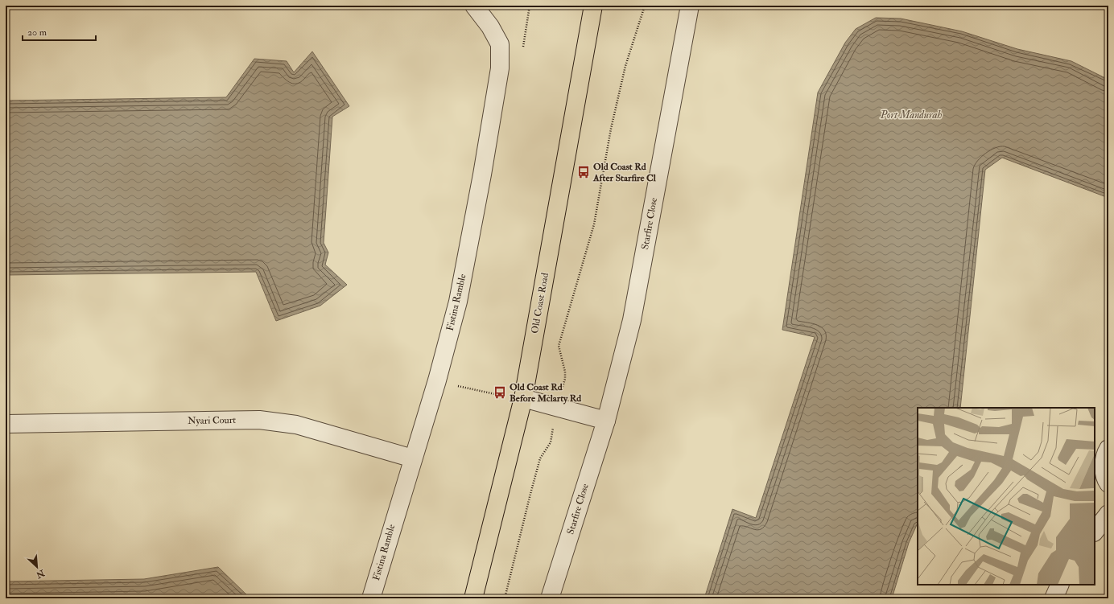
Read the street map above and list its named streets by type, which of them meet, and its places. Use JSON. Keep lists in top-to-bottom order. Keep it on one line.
{"streets":{"main road":["Old Coast Road"],"street":["Starfire Close","Fistina Ramble","Nyari Court"]},"crossings":[["Fistina Ramble","Nyari Court"]],"water":["Port Mandurah"],"places":{"bus stop":["Old Coast Rd After Starfire Cl","Old Coast Rd Before Mclarty Rd"]},"scale_bar":"20 m","north":"bottom right"}
